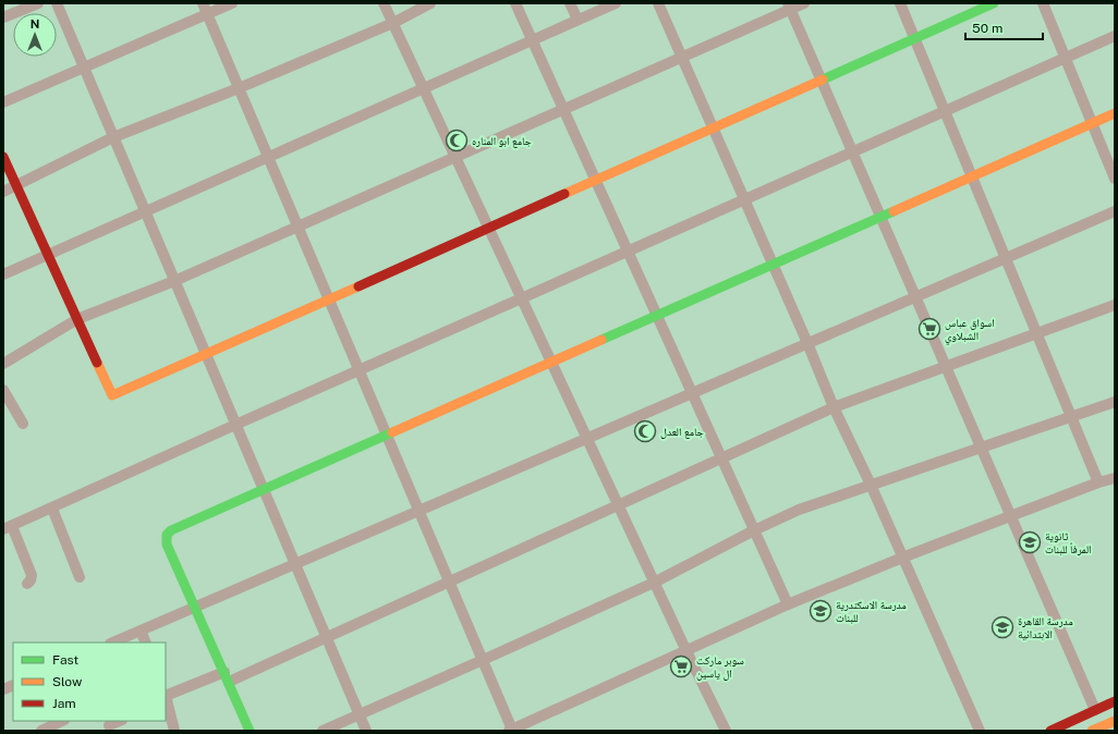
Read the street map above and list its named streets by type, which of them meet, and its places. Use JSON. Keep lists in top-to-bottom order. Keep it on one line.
{"places":{"mosque":["جامع ابو المناره","جامع العدل"],"supermarket":["اسواق عباس الشبلاوي","سوبر ماركت ال ياسين"],"school or university":["ثانوية المرفأ للبنات","مدرسة الاسكندرية للبنات","مدرسة القاهرة الابتدائية"]},"legend":["Fast","Slow","Jam"],"scale_bar":"50 m","north":"top"}
